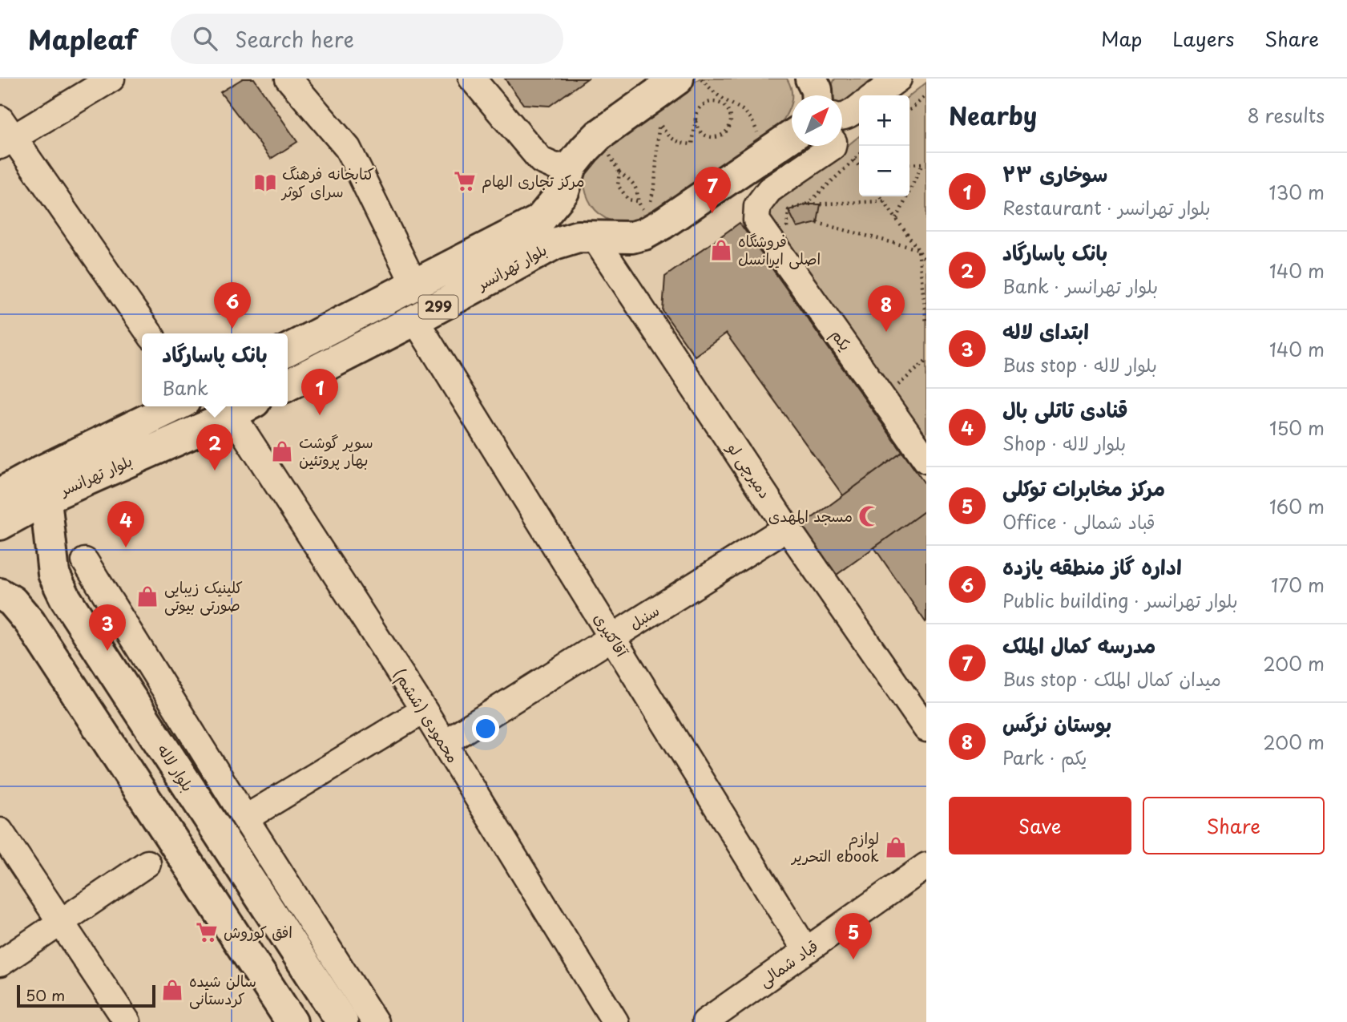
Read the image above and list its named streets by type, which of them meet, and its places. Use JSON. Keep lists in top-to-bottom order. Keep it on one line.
{"streets":{"main road":["بلوار تهرانسر","299","بلوار لاله"],"street":["یکم","دمیرچی لو","سنبل","آقاکثیری","محمودی (ششم)","قباد شمالی"]},"crossings":[["بلوار تهرانسر","دمیرچی لو"],["بلوار تهرانسر","آقاکثیری"],["بلوار تهرانسر","محمودی (ششم)"],["بلوار تهرانسر","بلوار لاله"],["دمیرچی لو","سنبل"],["سنبل","آقاکثیری"],["سنبل","محمودی (ششم)"],["آقاکثیری","قباد شمالی"]],"places":{"supermarket":["مرکز تجاری الهام","افق کوروش"],"library":["کتابخانه فرهنگ سرای کوثر"],"shop":["فروشگاه اصلی ایرانسل","سوپر گوشت بهار پروتئین","کلینیک زیبایی صورتی بیوتی","لوازم التحریر ebook","سالن شیده کردستانی"],"mosque":["مسجد المهدی"]},"scale_bar":"50 m","north":"top right","page":{"header":"Mapleaf","search":"Search here","nav":["Map","Layers","Share"],"heading":["Nearby","8 results"],"map_buttons":["+","−"],"list":[{"mark":"1","name":"سوخاری ۲۳","note":"Restaurant · بلوار تهرانسر","value":"130 m"},{"mark":"2","name":"بانک پاسارگاد","note":"Bank · بلوار تهرانسر","value":"140 m"},{"mark":"3","name":"ابتدای لاله","note":"Bus stop · بلوار لاله","value":"140 m"},{"mark":"4","name":"قنادی تاتلی بال","note":"Shop · بلوار لاله","value":"150 m"},{"mark":"5","name":"مرکز مخابرات توکلی","note":"Office · قباد شمالی","value":"160 m"},{"mark":"6","name":"اداره گاز منطقه یازده","note":"Public building · بلوار تهرانسر","value":"170 m"},{"mark":"7","name":"مدرسه کمال الملک","note":"Bus stop · میدان کمال الملک","value":"200 m"},{"mark":"8","name":"بوستان نرگس","note":"Park · یکم","value":"200 m"}],"pins":["7","6","8","1","2","4","3","5"],"popup":["بانک پاسارگاد","Bank"],"buttons":["Save","Share"],"scale":"50 m"}}
